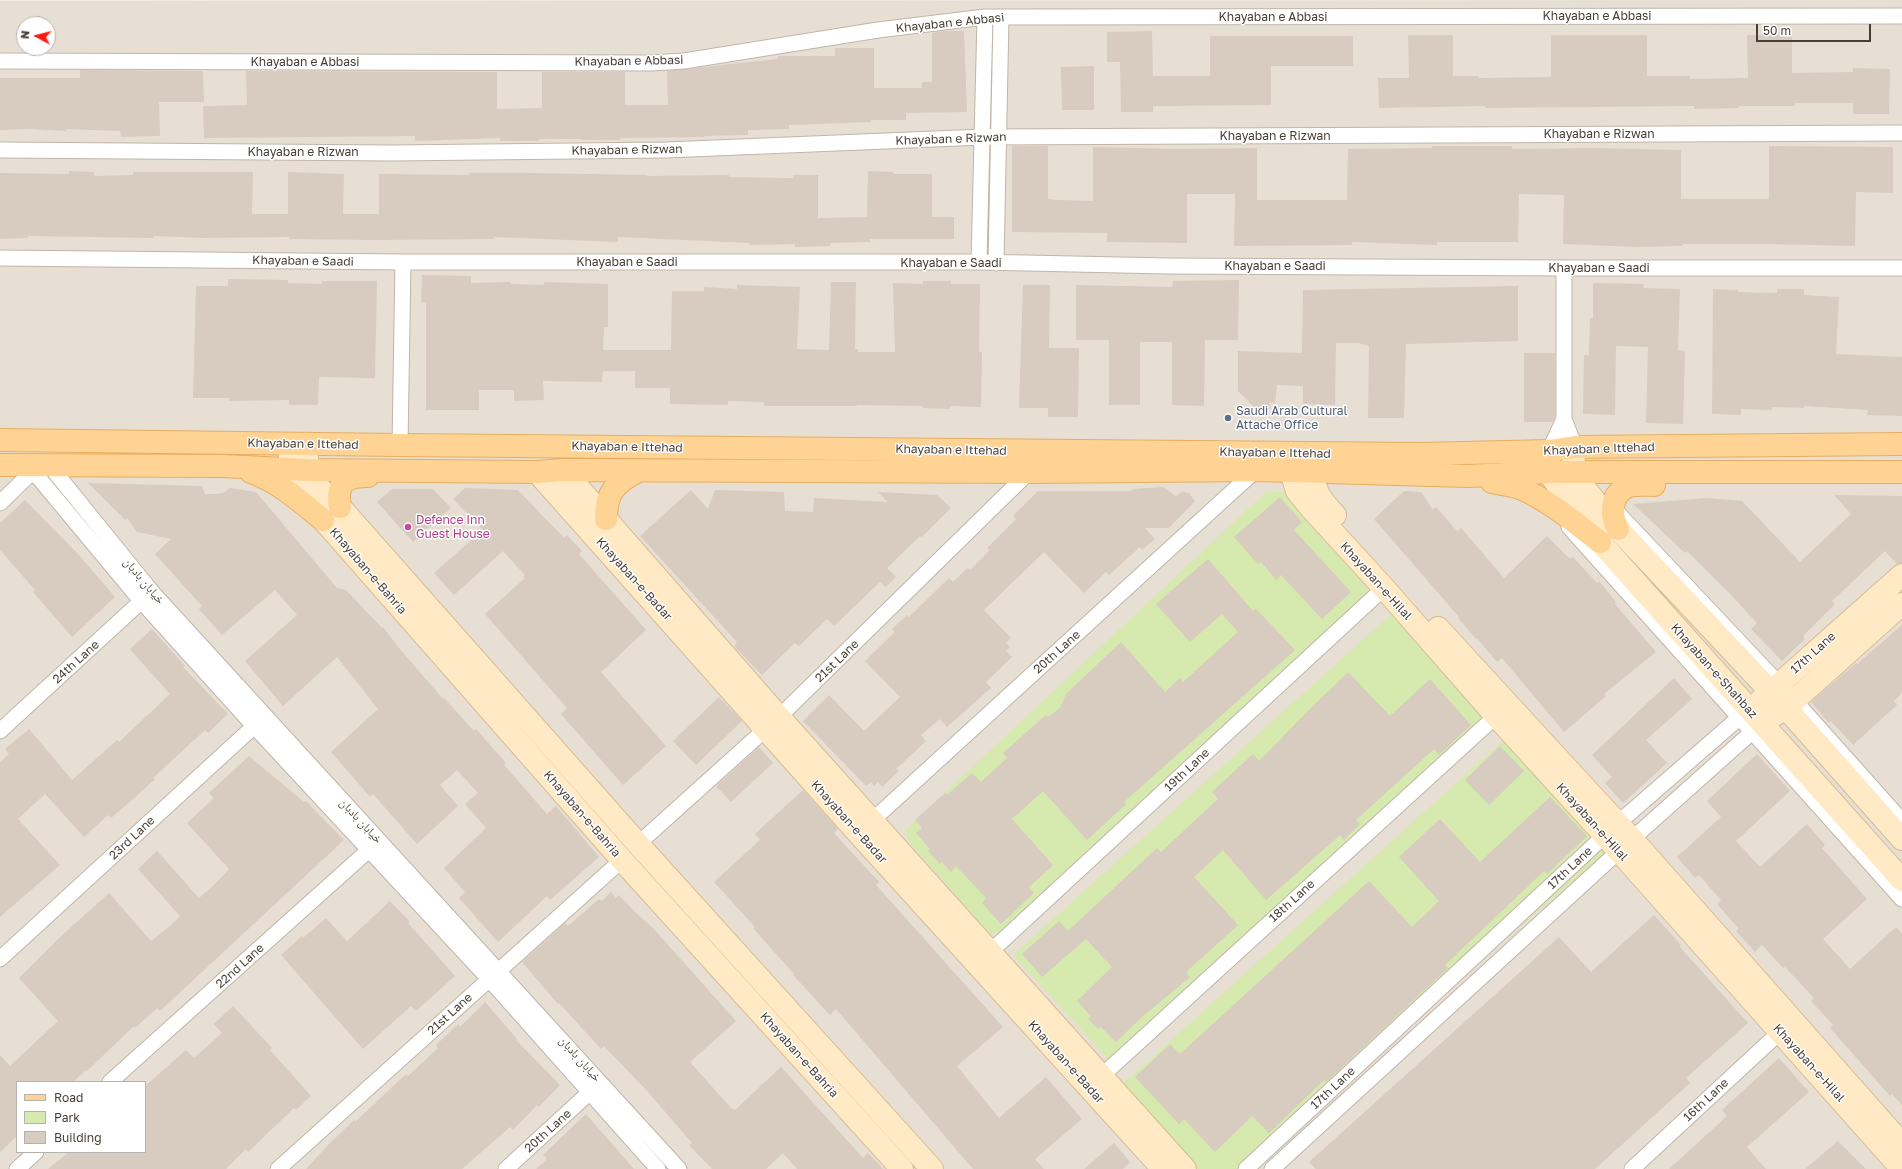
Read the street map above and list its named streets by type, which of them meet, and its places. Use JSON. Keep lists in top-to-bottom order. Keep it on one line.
{"streets":{"main road":["Khayaban e Ittehad","Khayaban-e-Bahria","Khayaban-e-Badar","Khayaban-e-Hilal","17th Lane","Khayaban-e-Shahbaz"],"street":["Khayaban e Abbasi","Khayaban e Rizwan","Khayaban e Saadi","خیابان بادبان","20th Lane","21st Lane","24th Lane","19th Lane","23rd Lane","18th Lane","22nd Lane","16th Lane"]},"crossings":[["Khayaban e Ittehad","Khayaban-e-Bahria"],["Khayaban e Ittehad","Khayaban-e-Badar"],["Khayaban e Ittehad","خیابان بادبان"],["Khayaban e Ittehad","Khayaban-e-Hilal"],["Khayaban e Ittehad","20th Lane"],["Khayaban e Ittehad","21st Lane"],["Khayaban e Ittehad","Khayaban-e-Shahbaz"],["Khayaban-e-Bahria","21st Lane"],["Khayaban-e-Badar","20th Lane"],["Khayaban-e-Badar","21st Lane"],["Khayaban-e-Badar","19th Lane"],["Khayaban-e-Badar","18th Lane"],["خیابان بادبان","20th Lane"],["خیابان بادبان","21st Lane"],["خیابان بادبان","24th Lane"],["خیابان بادبان","23rd Lane"],["خیابان بادبان","22nd Lane"],["Khayaban-e-Hilal","17th Lane"],["Khayaban-e-Hilal","19th Lane"],["Khayaban-e-Hilal","18th Lane"],["Khayaban-e-Hilal","16th Lane"],["17th Lane","Khayaban-e-Shahbaz"]],"places":["Saudi Arab Cultural Attache Office","Defence Inn Guest House"],"legend":["Road","Park","Building"],"scale_bar":"50 m","north":"left"}
